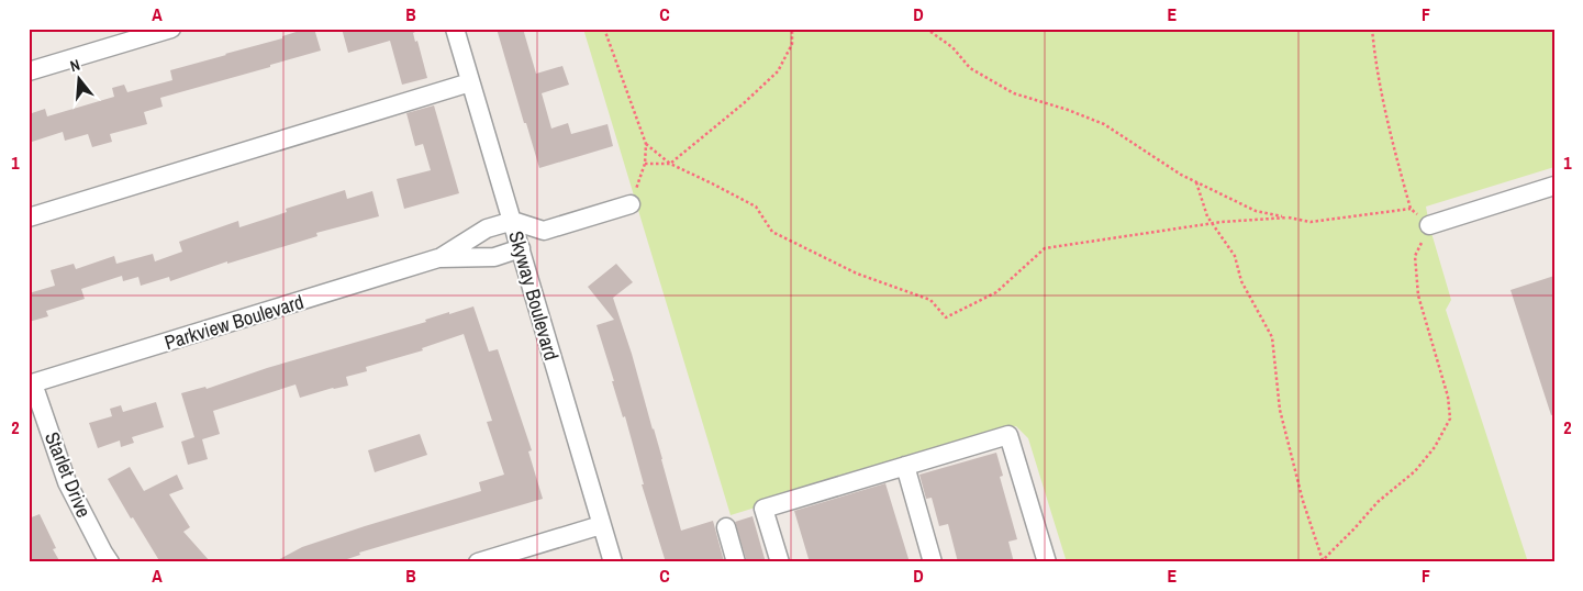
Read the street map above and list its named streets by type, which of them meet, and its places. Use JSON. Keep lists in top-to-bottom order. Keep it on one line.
{"streets":{"street":["Skyway Boulevard","Parkview Boulevard","Starlet Drive"]},"crossings":[["Skyway Boulevard","Parkview Boulevard"],["Parkview Boulevard","Starlet Drive"]],"north":"top","grid":{"columns":["A","B","C","D","E","F"],"rows":["1","2"]}}
